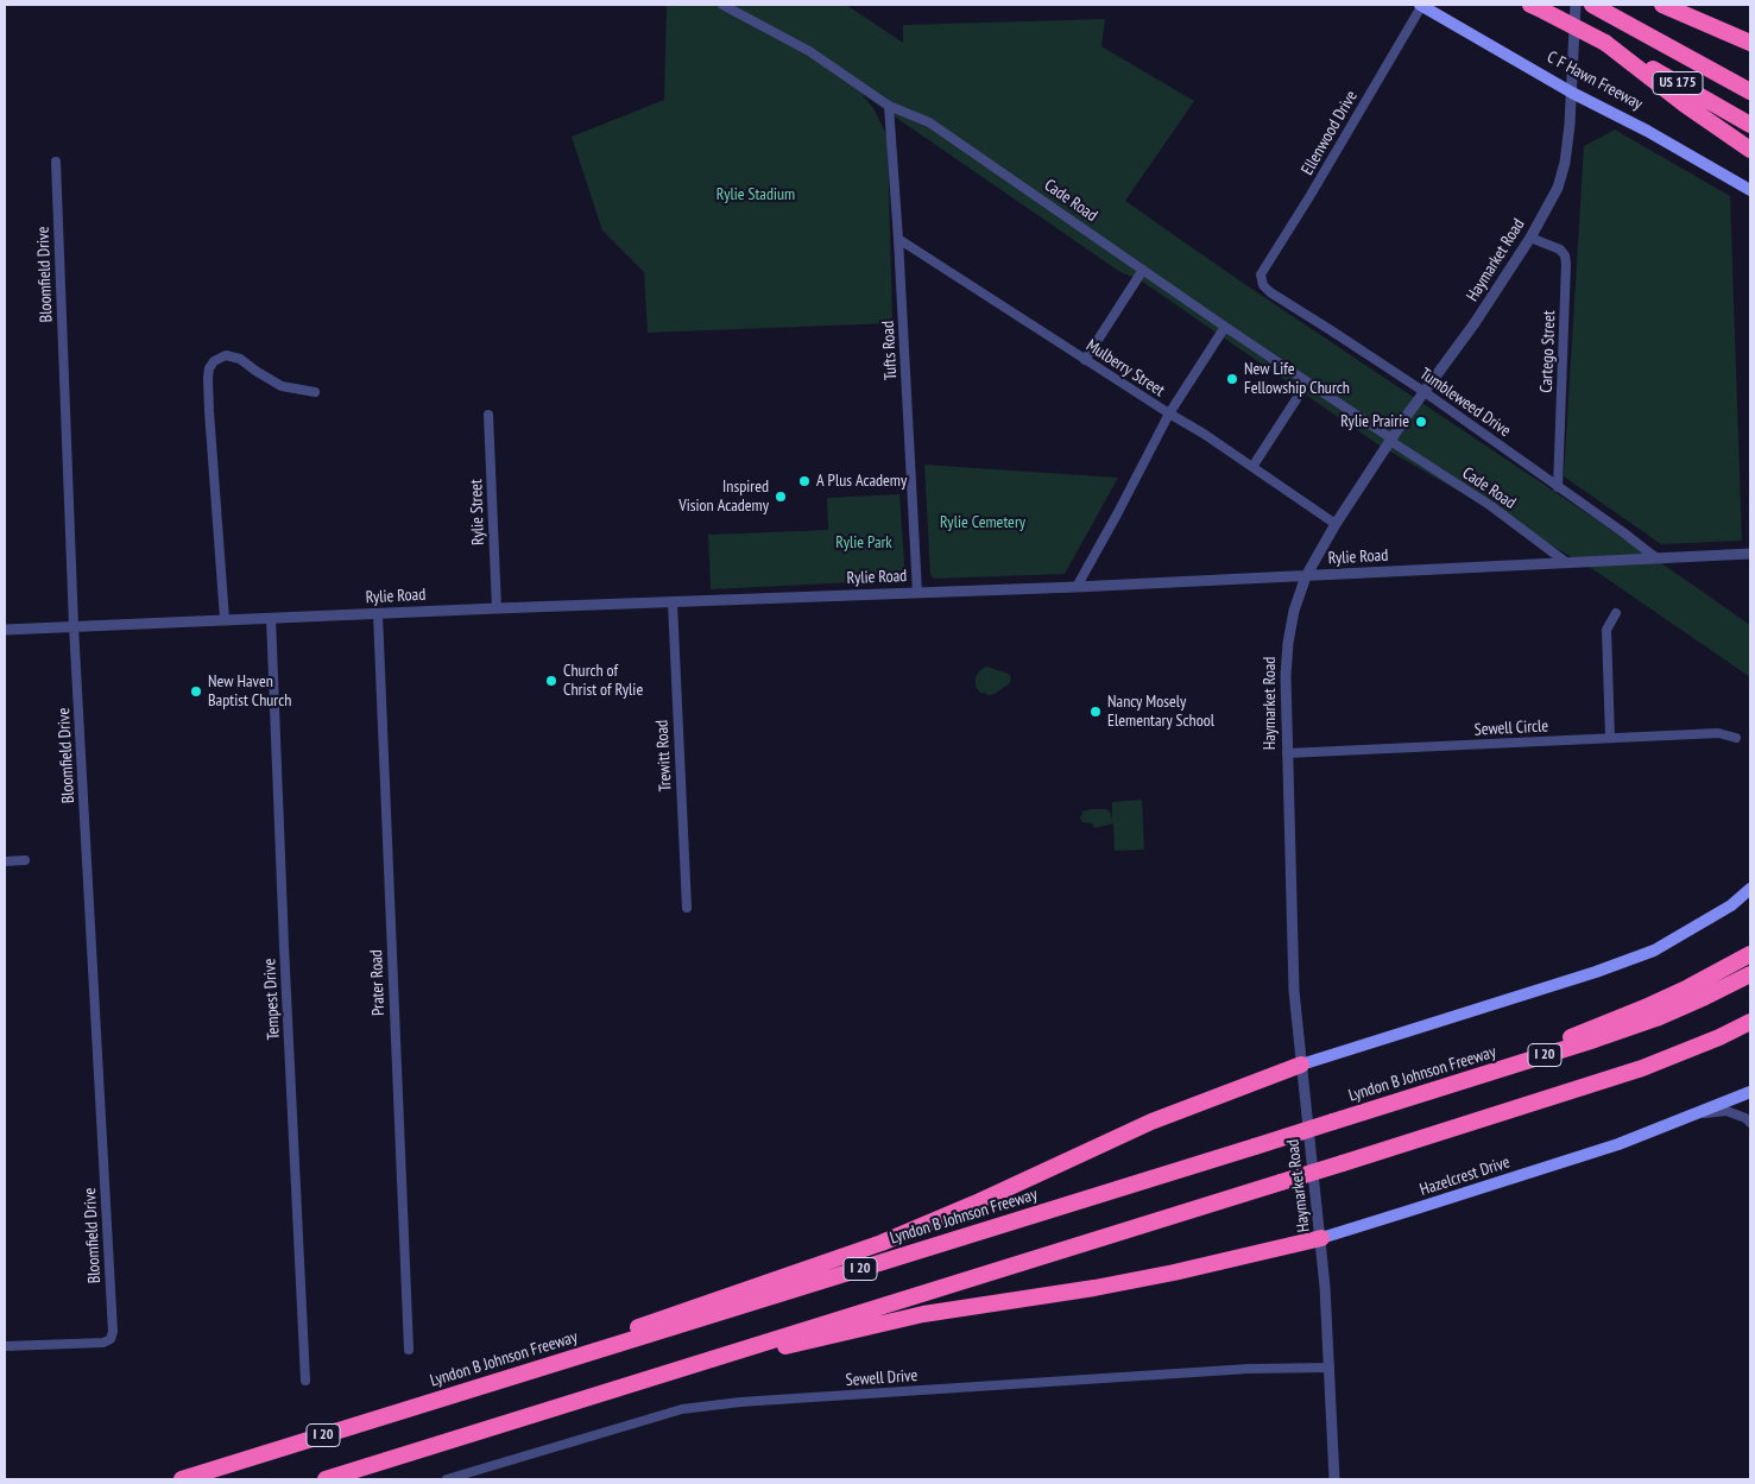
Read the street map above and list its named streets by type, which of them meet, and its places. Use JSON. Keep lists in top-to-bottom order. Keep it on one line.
{"streets":{"highway":["US 175","I 20","Lyndon B Johnson Freeway"],"main road":["C F Hawn Freeway","Hazelcrest Drive"],"street":["Ellenwood Drive","Cade Road","Haymarket Road","Bloomfield Drive","Tufts Road","Cartego Street","Mulberry Street","Tumbleweed Drive","Rylie Street","Rylie Road","Sewell Circle","Trewitt Road","Prater Road","Tempest Drive","Sewell Drive"]},"crossings":[["C F Hawn Freeway","Ellenwood Drive"],["C F Hawn Freeway","Haymarket Road"],["Ellenwood Drive","Tumbleweed Drive"],["Cade Road","Haymarket Road"],["Cade Road","Tufts Road"],["Cade Road","Rylie Road"],["Haymarket Road","Cartego Street"],["Haymarket Road","Mulberry Street"],["Haymarket Road","Tumbleweed Drive"],["Haymarket Road","Rylie Road"],["Haymarket Road","Sewell Circle"],["Haymarket Road","Hazelcrest Drive"],["Haymarket Road","Sewell Drive"],["Bloomfield Drive","Rylie Road"],["Tufts Road","Mulberry Street"],["Tufts Road","Rylie Road"],["Cartego Street","Tumbleweed Drive"],["Tumbleweed Drive","Rylie Road"],["Rylie Street","Rylie Road"],["Rylie Road","Trewitt Road"],["Rylie Road","Prater Road"],["Rylie Road","Tempest Drive"]],"parks":["Rylie Stadium","Rylie Cemetery","Rylie Park"],"places":["New Life Fellowship Church","Rylie Prairie","A Plus Academy","Inspired Vision Academy","Church of Christ of Rylie","New Haven Baptist Church","Nancy Mosely Elementary School"]}
